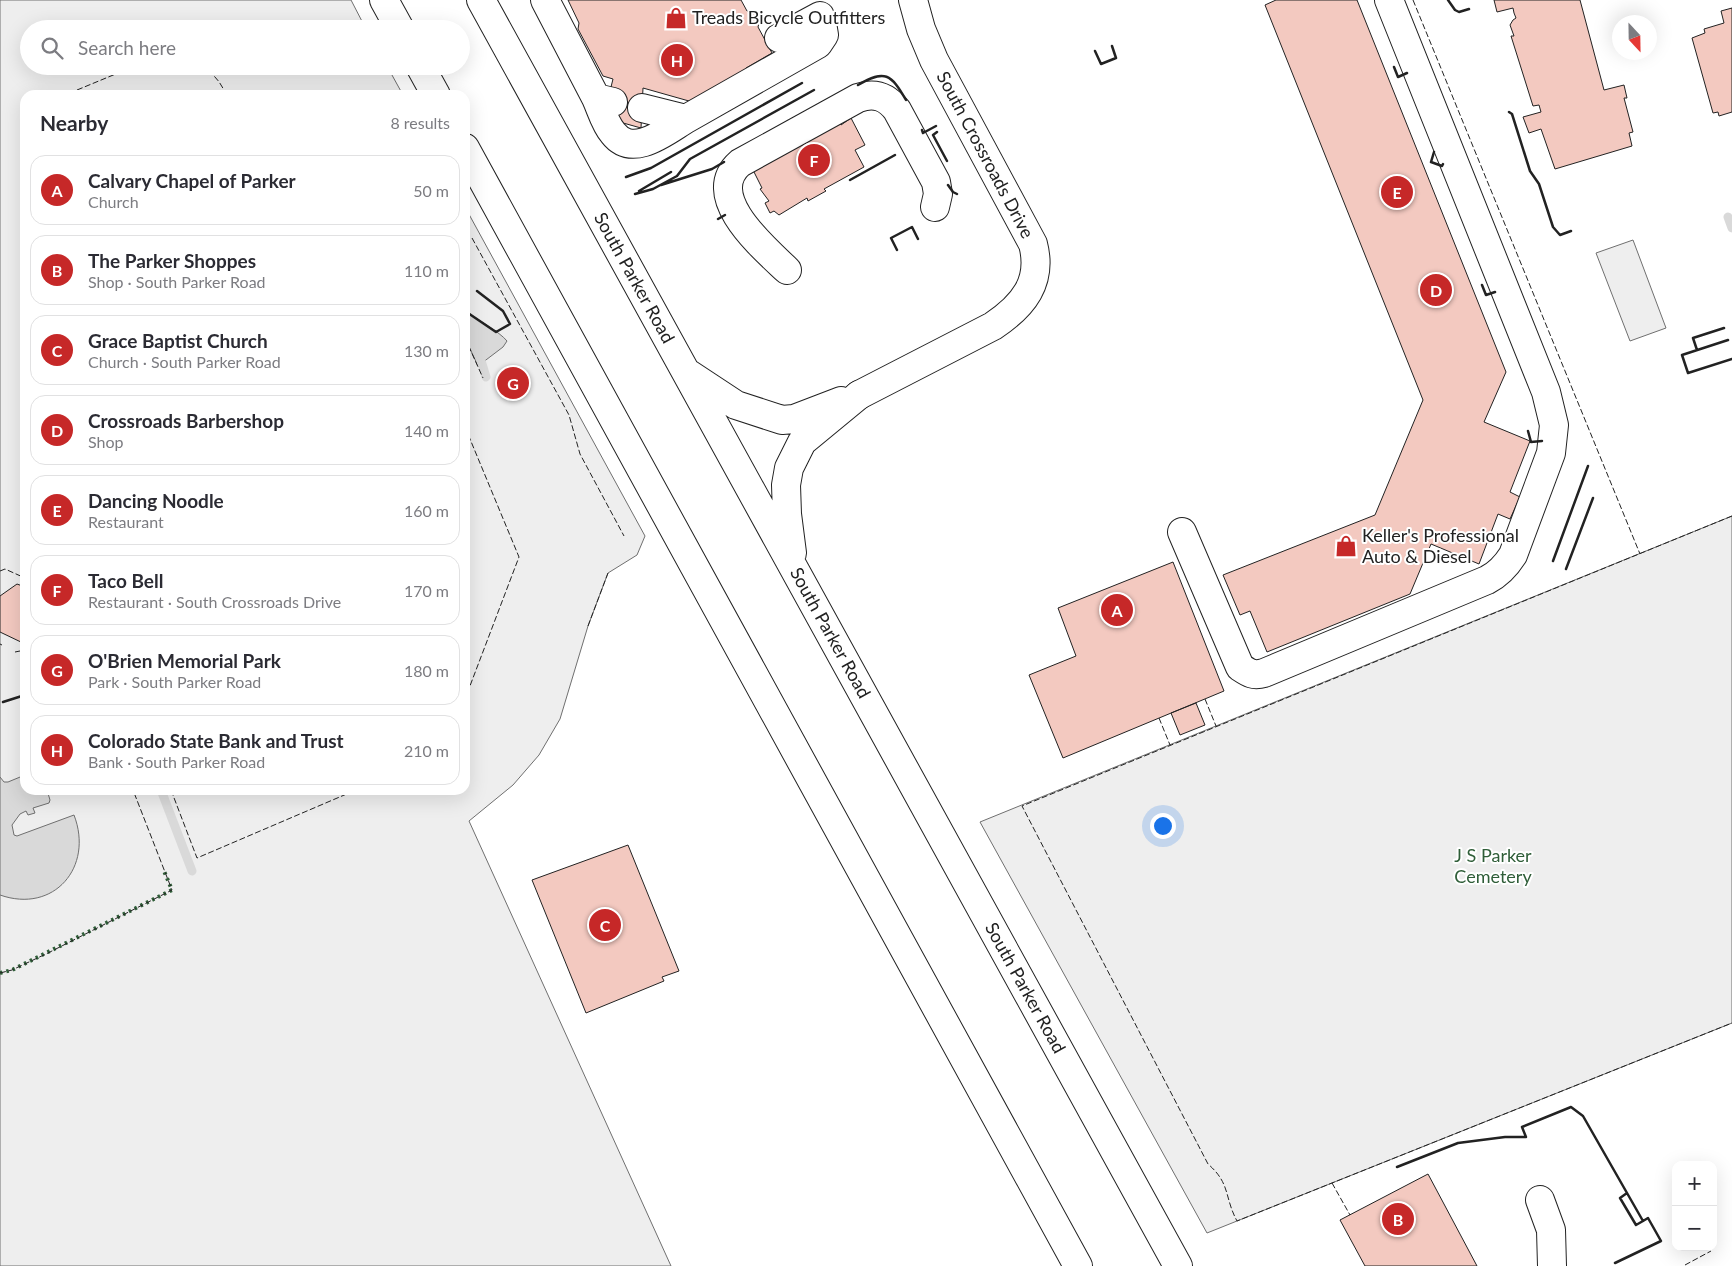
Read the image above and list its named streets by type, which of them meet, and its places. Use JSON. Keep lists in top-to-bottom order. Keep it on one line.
{"streets":{"main road":["South Crossroads Drive","South Parker Road"]},"parks":["J S Parker Cemetery"],"places":{"shop":["Treads Bicycle Outfitters","Keller's Professional Auto & Diesel"]},"north":"bottom","page":{"search":"Search here","pins":["H","F","E","D","G","A","C","B"],"heading":["Nearby","8 results"],"list":[{"mark":"A","name":"Calvary Chapel of Parker","note":"Church","value":"50 m"},{"mark":"B","name":"The Parker Shoppes","note":"Shop · South Parker Road","value":"110 m"},{"mark":"C","name":"Grace Baptist Church","note":"Church · South Parker Road","value":"130 m"},{"mark":"D","name":"Crossroads Barbershop","note":"Shop","value":"140 m"},{"mark":"E","name":"Dancing Noodle","note":"Restaurant","value":"160 m"},{"mark":"F","name":"Taco Bell","note":"Restaurant · South Crossroads Drive","value":"170 m"},{"mark":"G","name":"O'Brien Memorial Park","note":"Park · South Parker Road","value":"180 m"},{"mark":"H","name":"Colorado State Bank and Trust","note":"Bank · South Parker Road","value":"210 m"}],"map_buttons":["+","−"]}}
